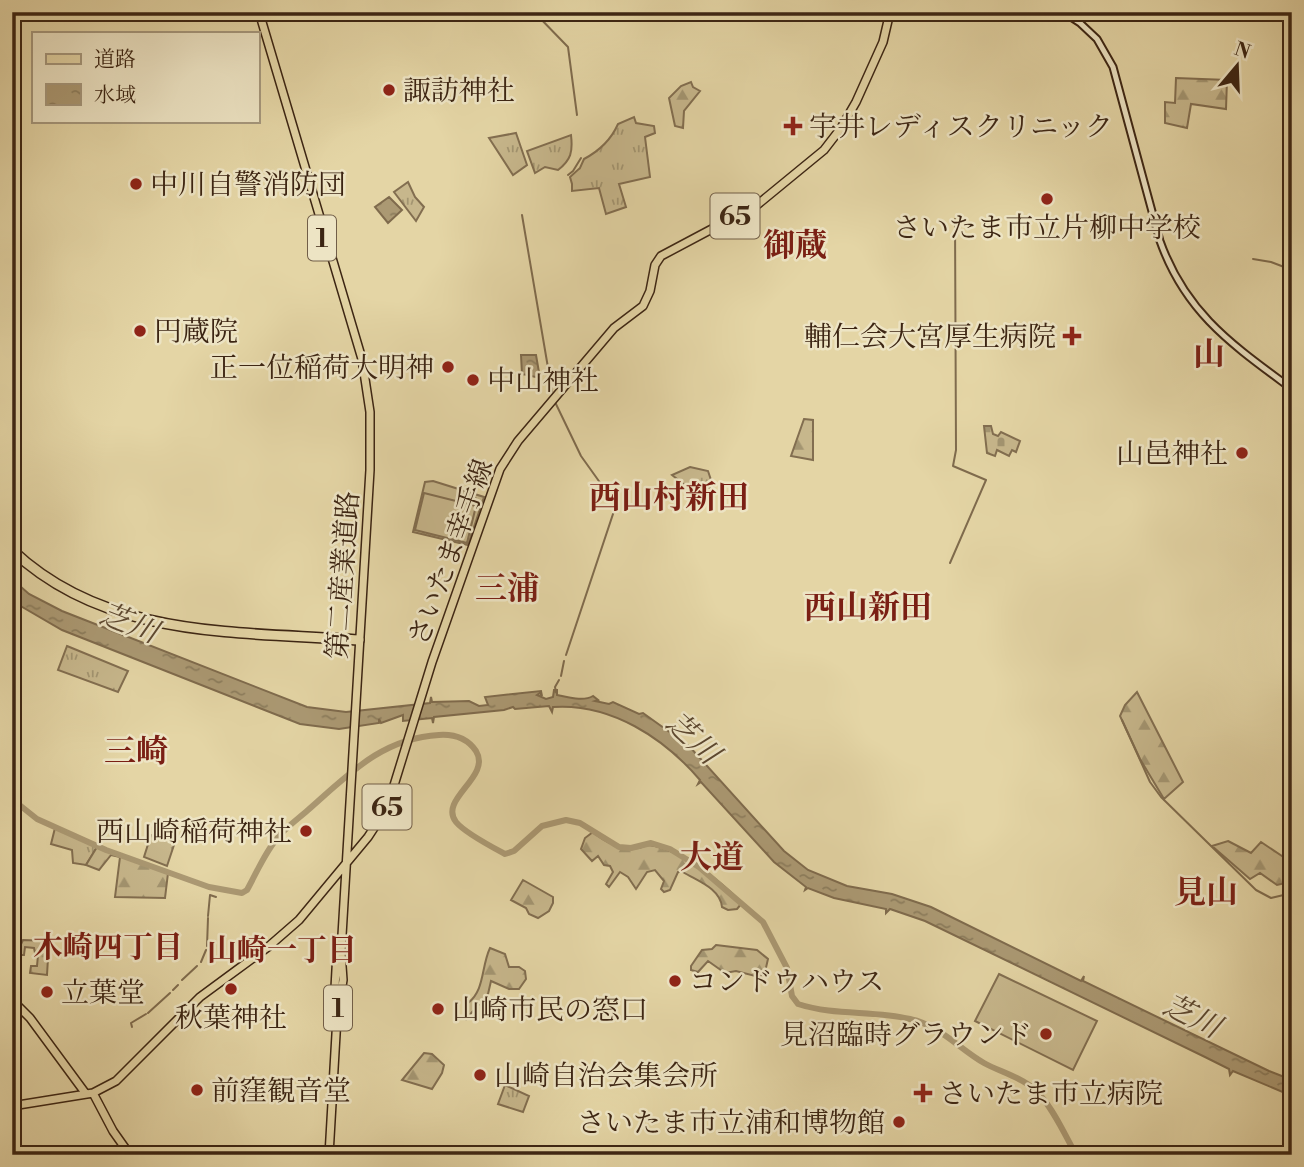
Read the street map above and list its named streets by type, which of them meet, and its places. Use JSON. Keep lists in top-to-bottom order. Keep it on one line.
{"streets":{"main road":["65","1","さいたま幸手線","第二産業道路"]},"crossings":[["さいたま幸手線","第二産業道路"]],"districts":["御蔵","山","西山村新田","三浦","西山新田","三崎","大道","見山","木崎四丁目","山崎一丁目"],"water":["芝川"],"places":{"other":["諏訪神社","中川自警消防団","さいたま市立片柳中学校","円蔵院","正一位稲荷大明神","中山神社","山邑神社","西山崎稲荷神社","コンドウハウス","秋葉神社","立葉堂","山崎市民の窓口","見沼臨時グラウンド","山崎自治会集会所","前窪観音堂","さいたま市立浦和博物館"],"health":["宇井レディスクリニック","輔仁会大宮厚生病院","さいたま市立病院"]},"legend":["道路","水域"],"north":"top"}
